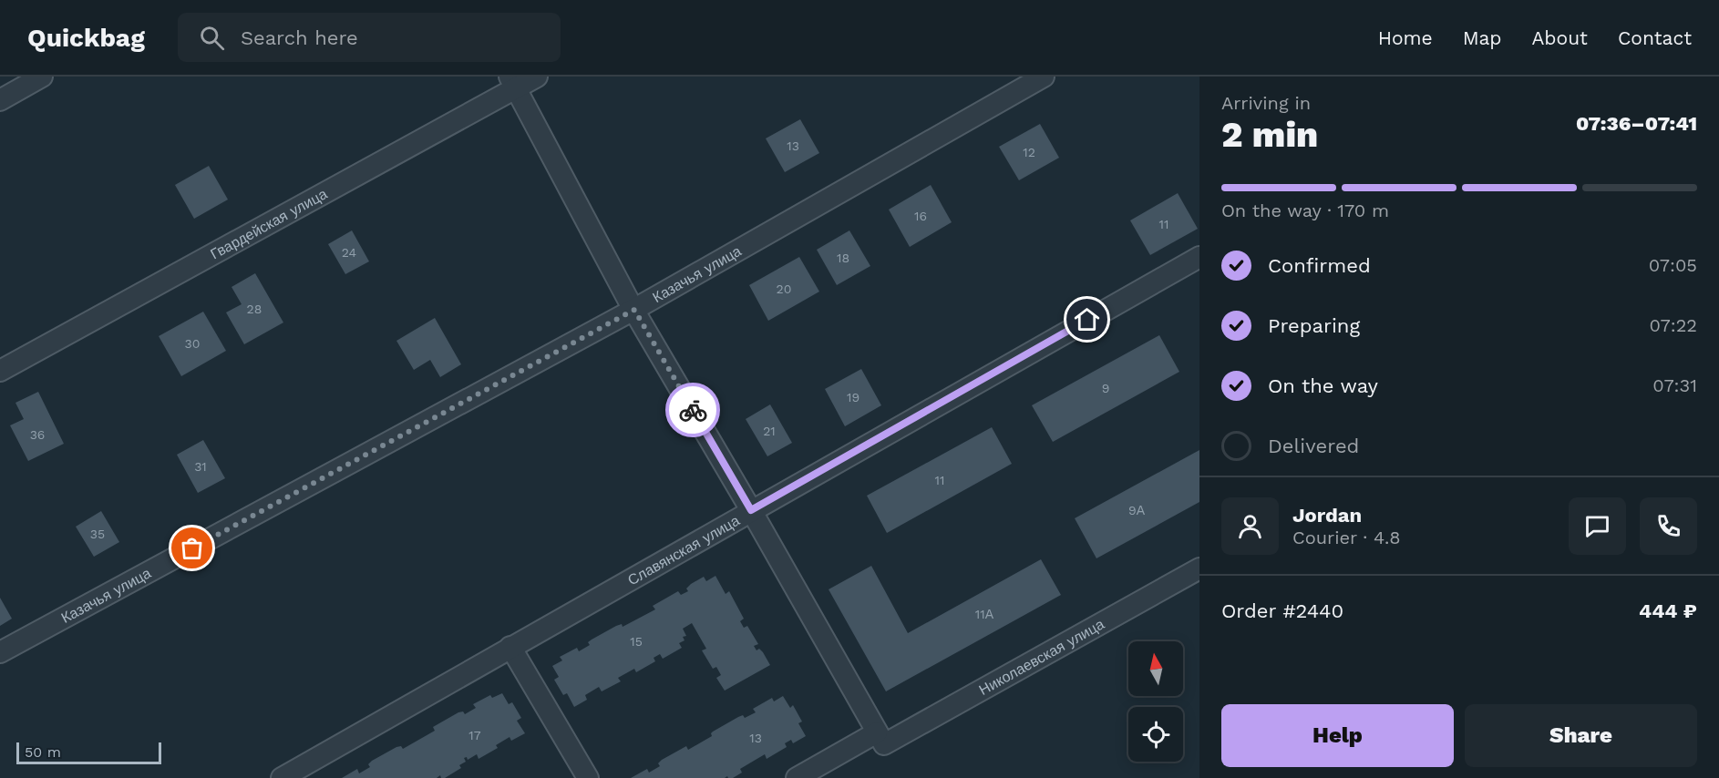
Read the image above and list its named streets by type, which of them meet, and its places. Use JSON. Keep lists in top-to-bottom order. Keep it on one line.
{"streets":{"street":["Гвардейская улица","Казачья улица","Славянская улица","Николаевская улица"]},"house_numbers":["13","12","16","11","24","18","20","28","30","9","19","21","36","31","11","9А","35","11А","15","17","13"],"scale_bar":"50 m","north":"top","page":{"header":"Quickbag","search":"Search here","nav":["Home","Map","About","Contact"],"heading":["2 min","Arriving in","07:36–07:41"],"panel":["Jordan","Courier · 4.8","Order #2440","444 ₽"],"bar":"On the way · 170 m","list":[["Confirmed","07:05"],["Preparing","07:22"],["On the way","07:31"],"Delivered"],"buttons":["Help","Share"],"scale":"50 m"}}
